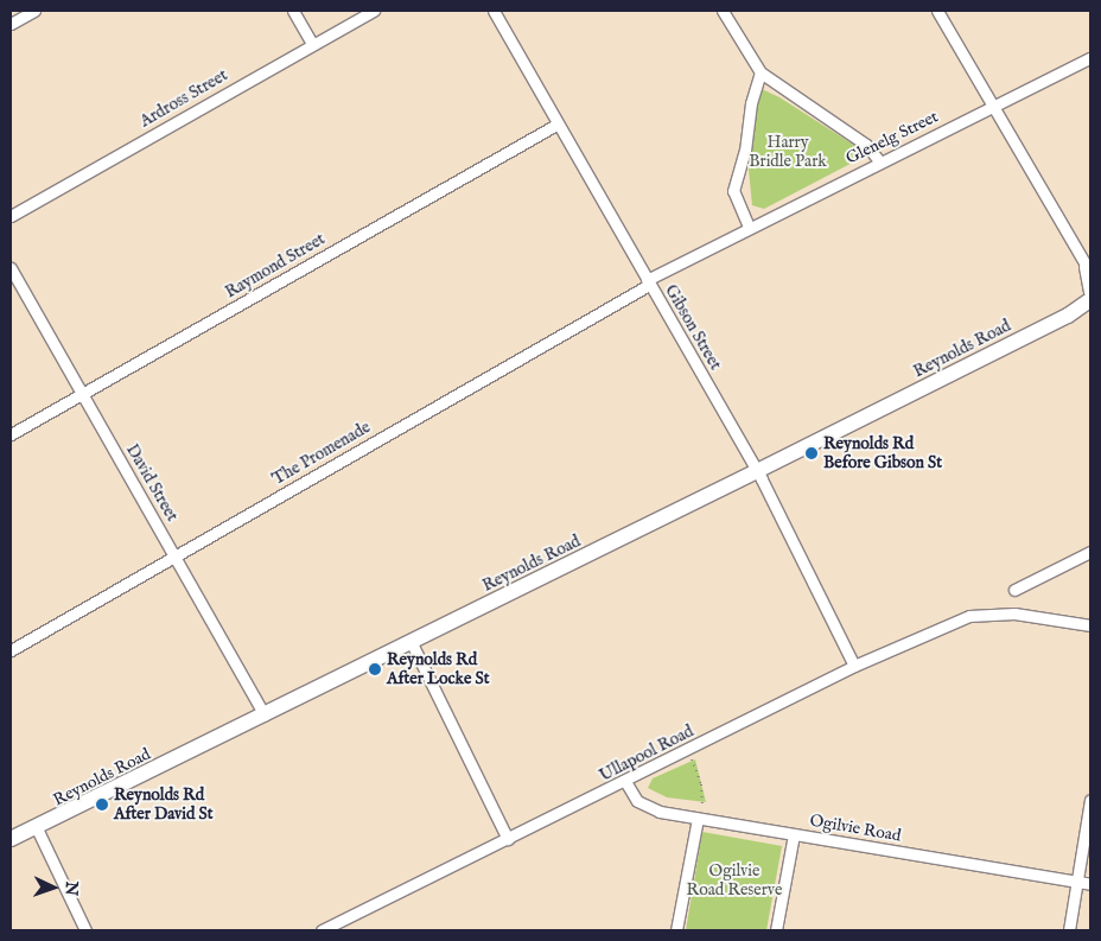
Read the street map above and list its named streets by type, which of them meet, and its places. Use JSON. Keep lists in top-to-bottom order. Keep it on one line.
{"streets":{"street":["Ardross Street","Glenelg Street","Raymond Street","Gibson Street","Reynolds Road","The Promenade","David Street","Ullapool Road","Ogilvie Road"]},"crossings":[["Glenelg Street","Gibson Street"],["Glenelg Street","The Promenade"],["Raymond Street","Gibson Street"],["Raymond Street","David Street"],["Gibson Street","Reynolds Road"],["Gibson Street","The Promenade"],["Gibson Street","Ullapool Road"],["Reynolds Road","David Street"],["The Promenade","David Street"],["Ullapool Road","Ogilvie Road"]],"parks":["Harry Bridle Park","Ogilvie Road Reserve"],"places":["Reynolds Rd Before Gibson St","Reynolds Rd After Locke St","Reynolds Rd After David St"],"north":"right"}
